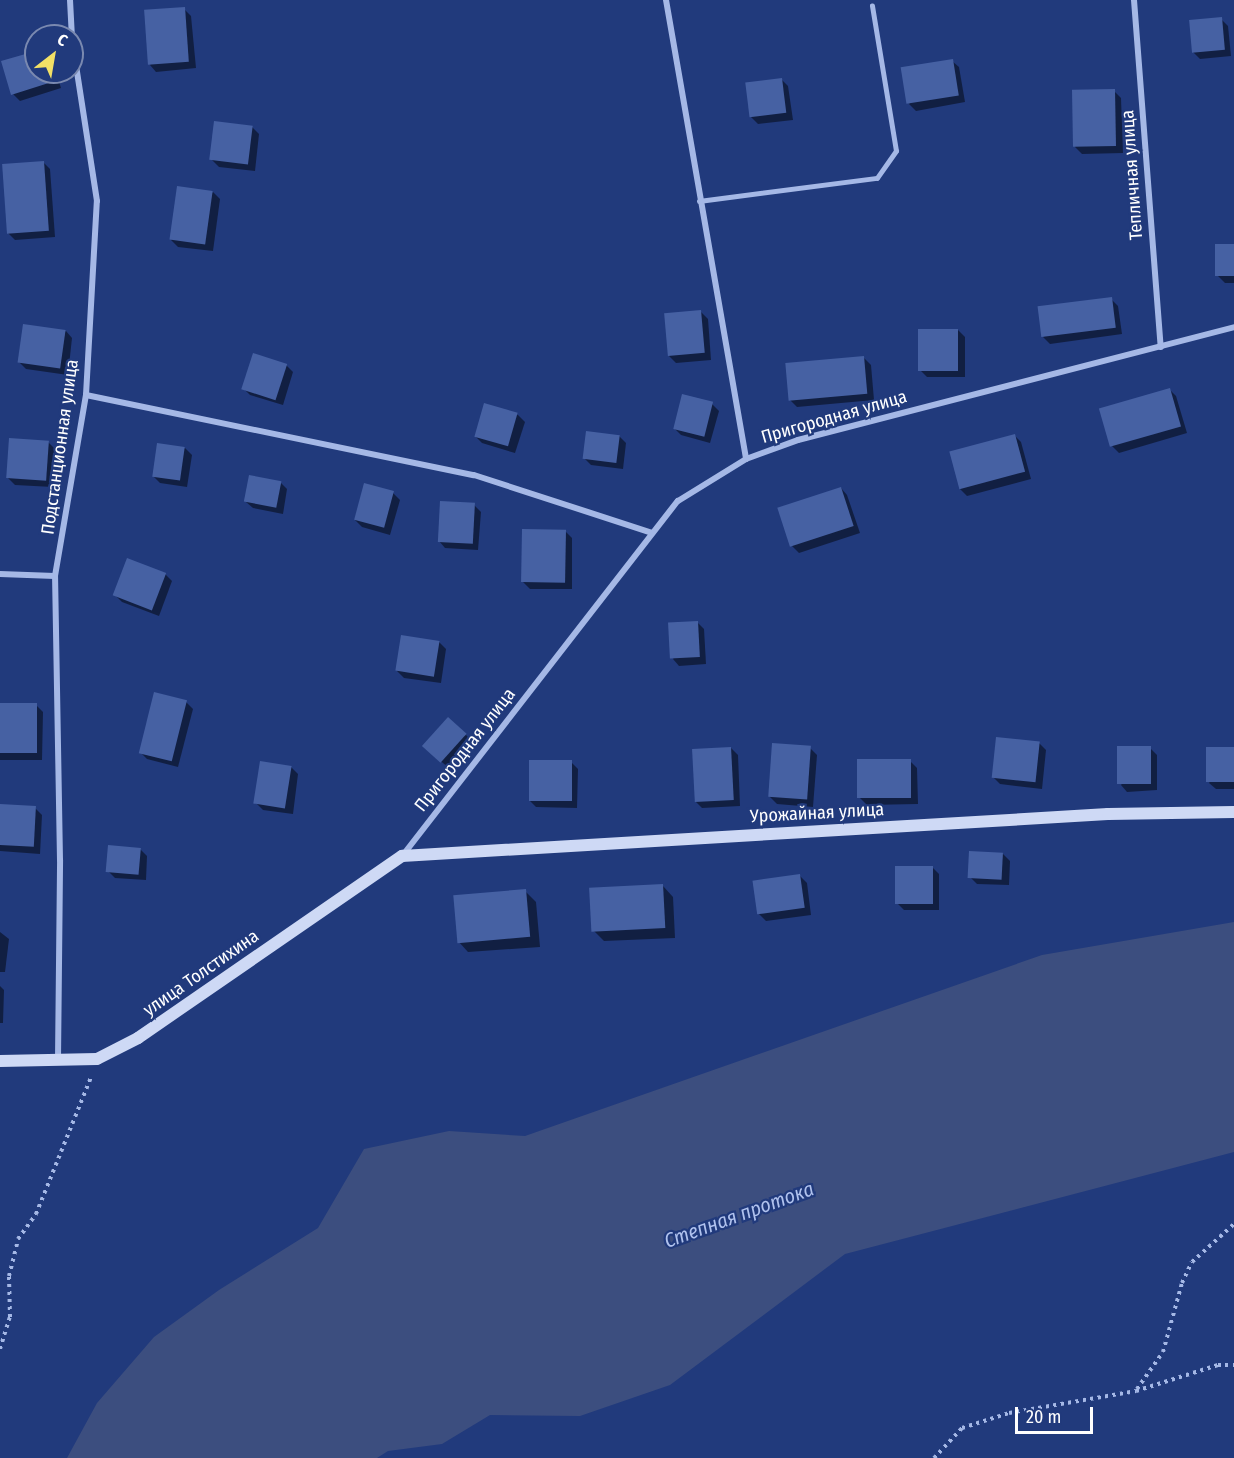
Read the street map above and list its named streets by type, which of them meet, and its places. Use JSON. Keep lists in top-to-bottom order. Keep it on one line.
{"streets":{"street":["Тепличная улица","Пригородная улица","Подстанционная улица","Урожайная улица","улица Толстихина"]},"crossings":[["Тепличная улица","Пригородная улица"],["Пригородная улица","Урожайная улица"],["Пригородная улица","улица Толстихина"],["Подстанционная улица","улица Толстихина"],["Урожайная улица","улица Толстихина"]],"water":["Степная протока"],"scale_bar":"20 m","north":"top right"}
